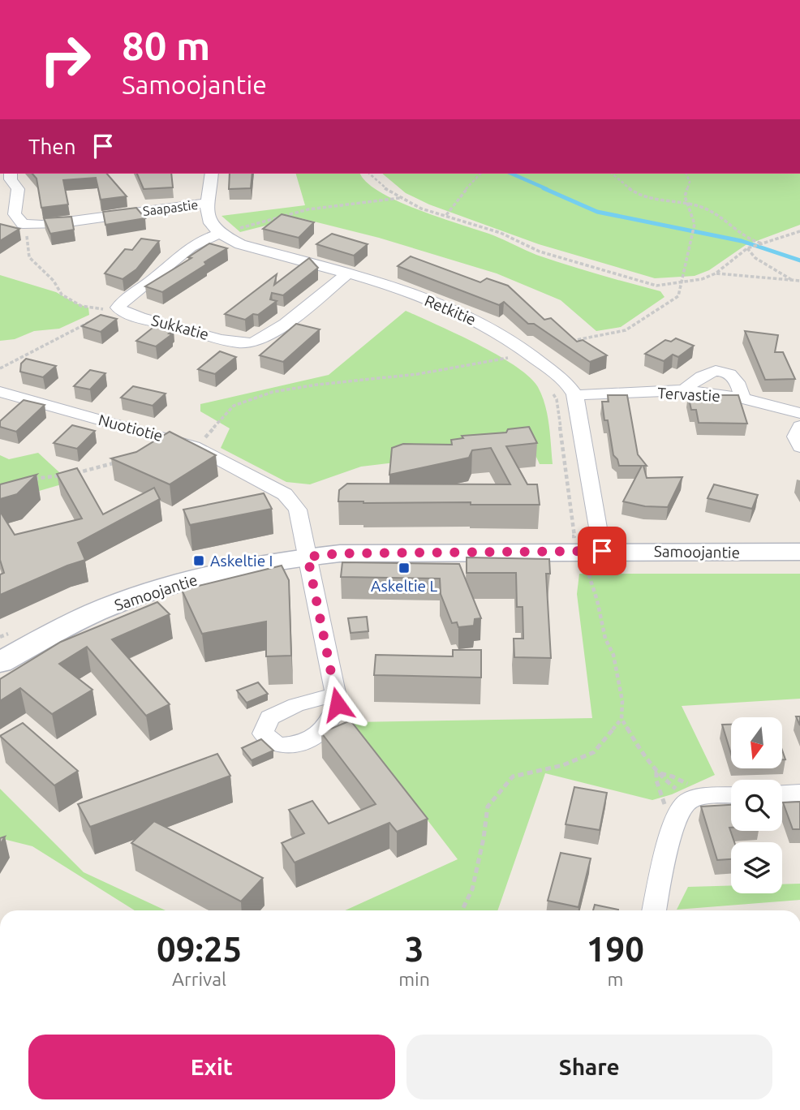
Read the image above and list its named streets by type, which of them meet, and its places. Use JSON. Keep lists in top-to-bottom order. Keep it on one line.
{"streets":{"street":["Saapastie","Retkitie","Sukkatie","Tervastie","Nuotiotie","Samoojantie"]},"crossings":[["Retkitie","Sukkatie"],["Retkitie","Tervastie"],["Nuotiotie","Samoojantie"]],"places":{"transit":["Askeltie I","Askeltie L"]},"north":"bottom","page":{"turn":["80 m","Samoojantie"],"then":"Then","eta":["09:25","Arrival","3","min","190","m"],"buttons":["Exit","Share"]}}
